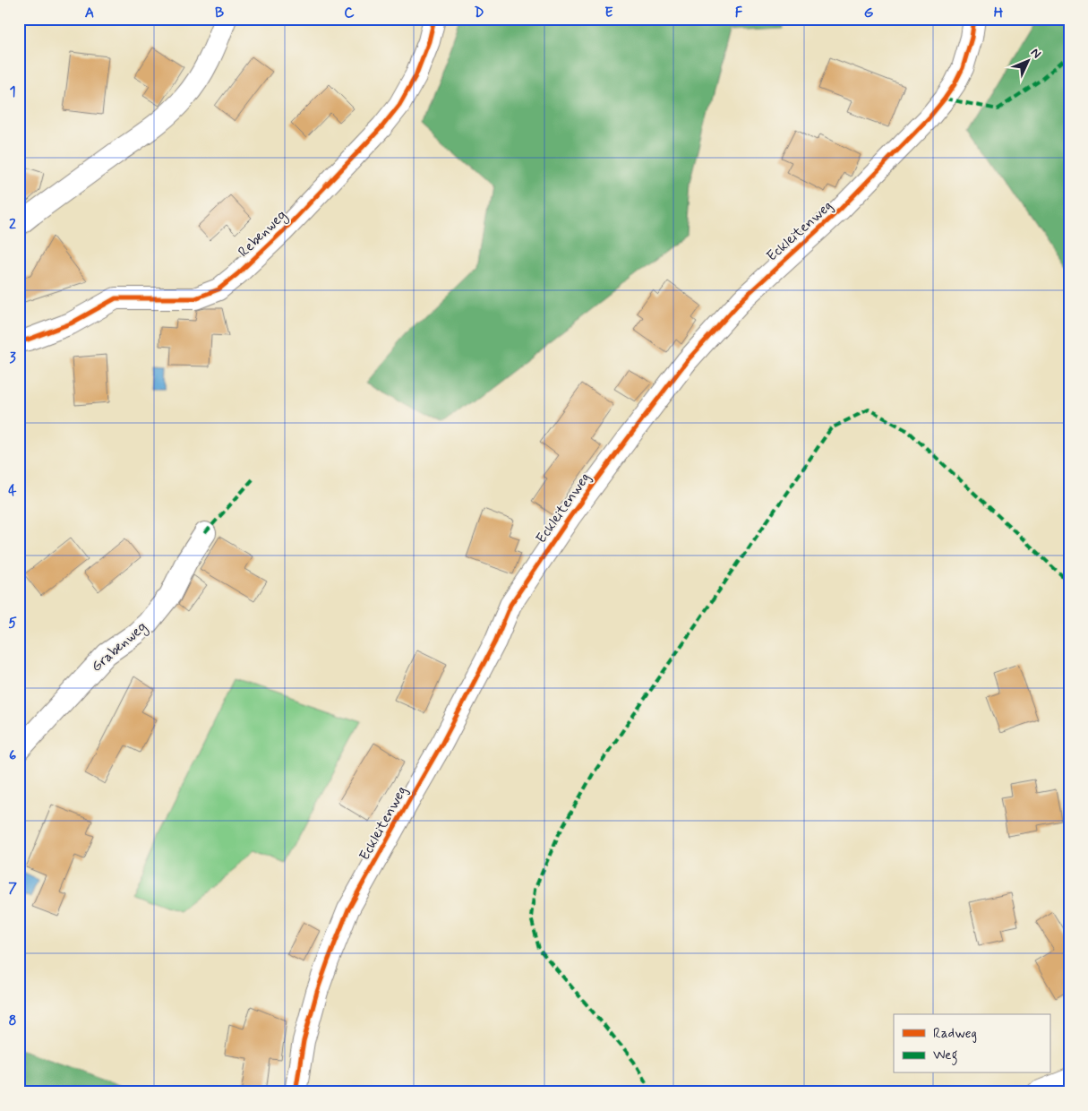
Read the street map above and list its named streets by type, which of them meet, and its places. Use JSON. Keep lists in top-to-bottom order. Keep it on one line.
{"streets":{"street":["Eckleitenweg","Rebenweg","Grabenweg"]},"legend":["Radweg","Weg"],"north":"top right","grid":{"columns":["A","B","C","D","E","F","G","H"],"rows":["1","2","3","4","5","6","7","8"]}}
